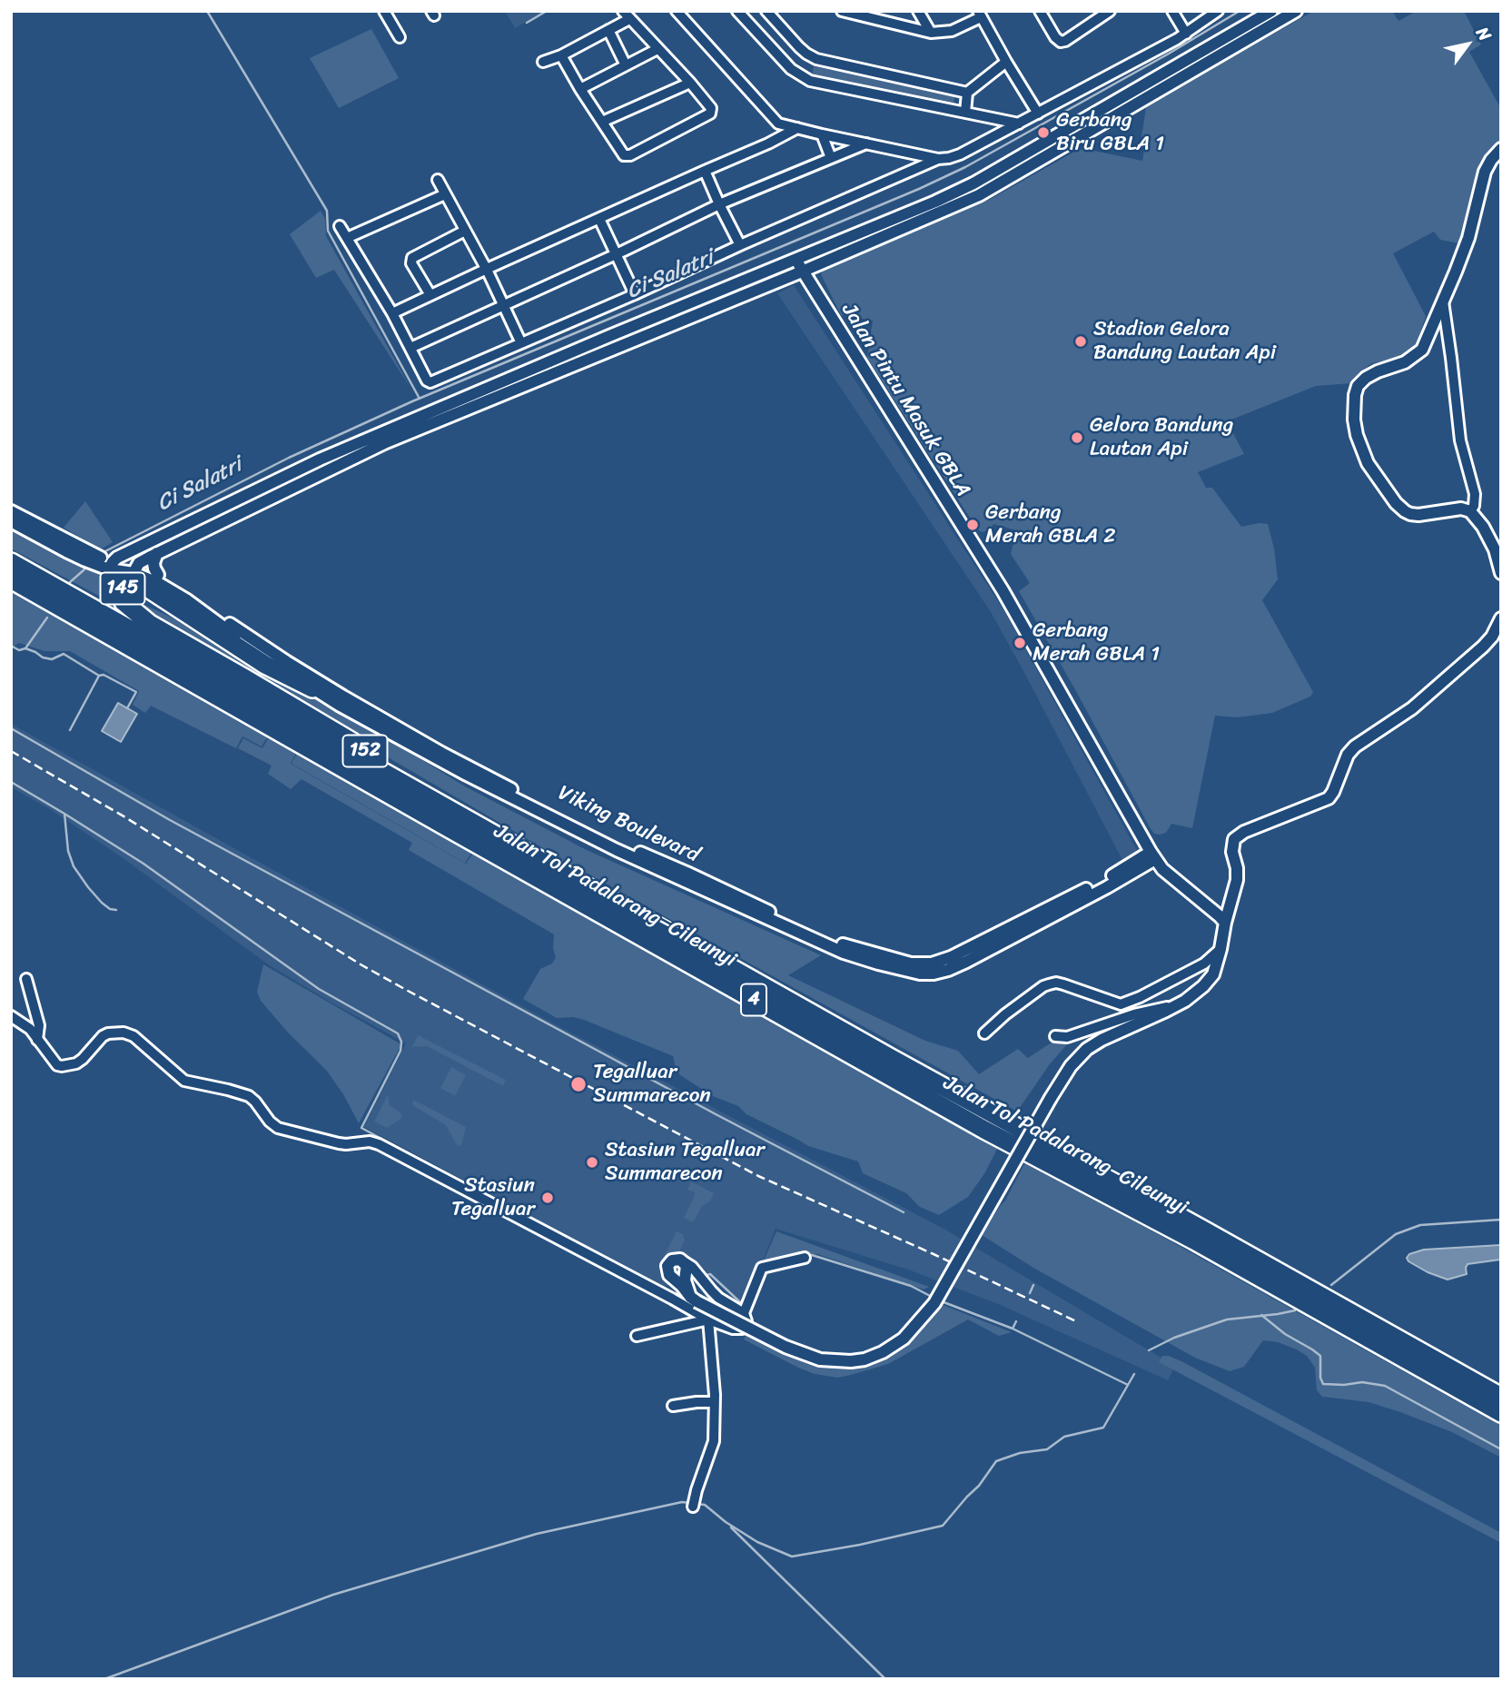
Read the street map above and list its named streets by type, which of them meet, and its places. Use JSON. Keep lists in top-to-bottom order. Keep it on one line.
{"streets":{"highway":["145","152","Jalan Tol Padalarang–Cileunyi","4"],"street":["Jalan Pintu Masuk GBLA","Viking Boulevard"]},"crossings":[["Jalan Pintu Masuk GBLA","Viking Boulevard"],["145","152"],["145","Viking Boulevard"],["152","Jalan Tol Padalarang–Cileunyi"]],"water":["Ci Salatri"],"places":["Gerbang Biru GBLA 1","Stadion Gelora Bandung Lautan Api","Gelora Bandung Lautan Api","Gerbang Merah GBLA 2","Gerbang Merah GBLA 1","Tegalluar Summarecon","Stasiun Tegalluar Summarecon","Stasiun Tegalluar"],"north":"top right"}
